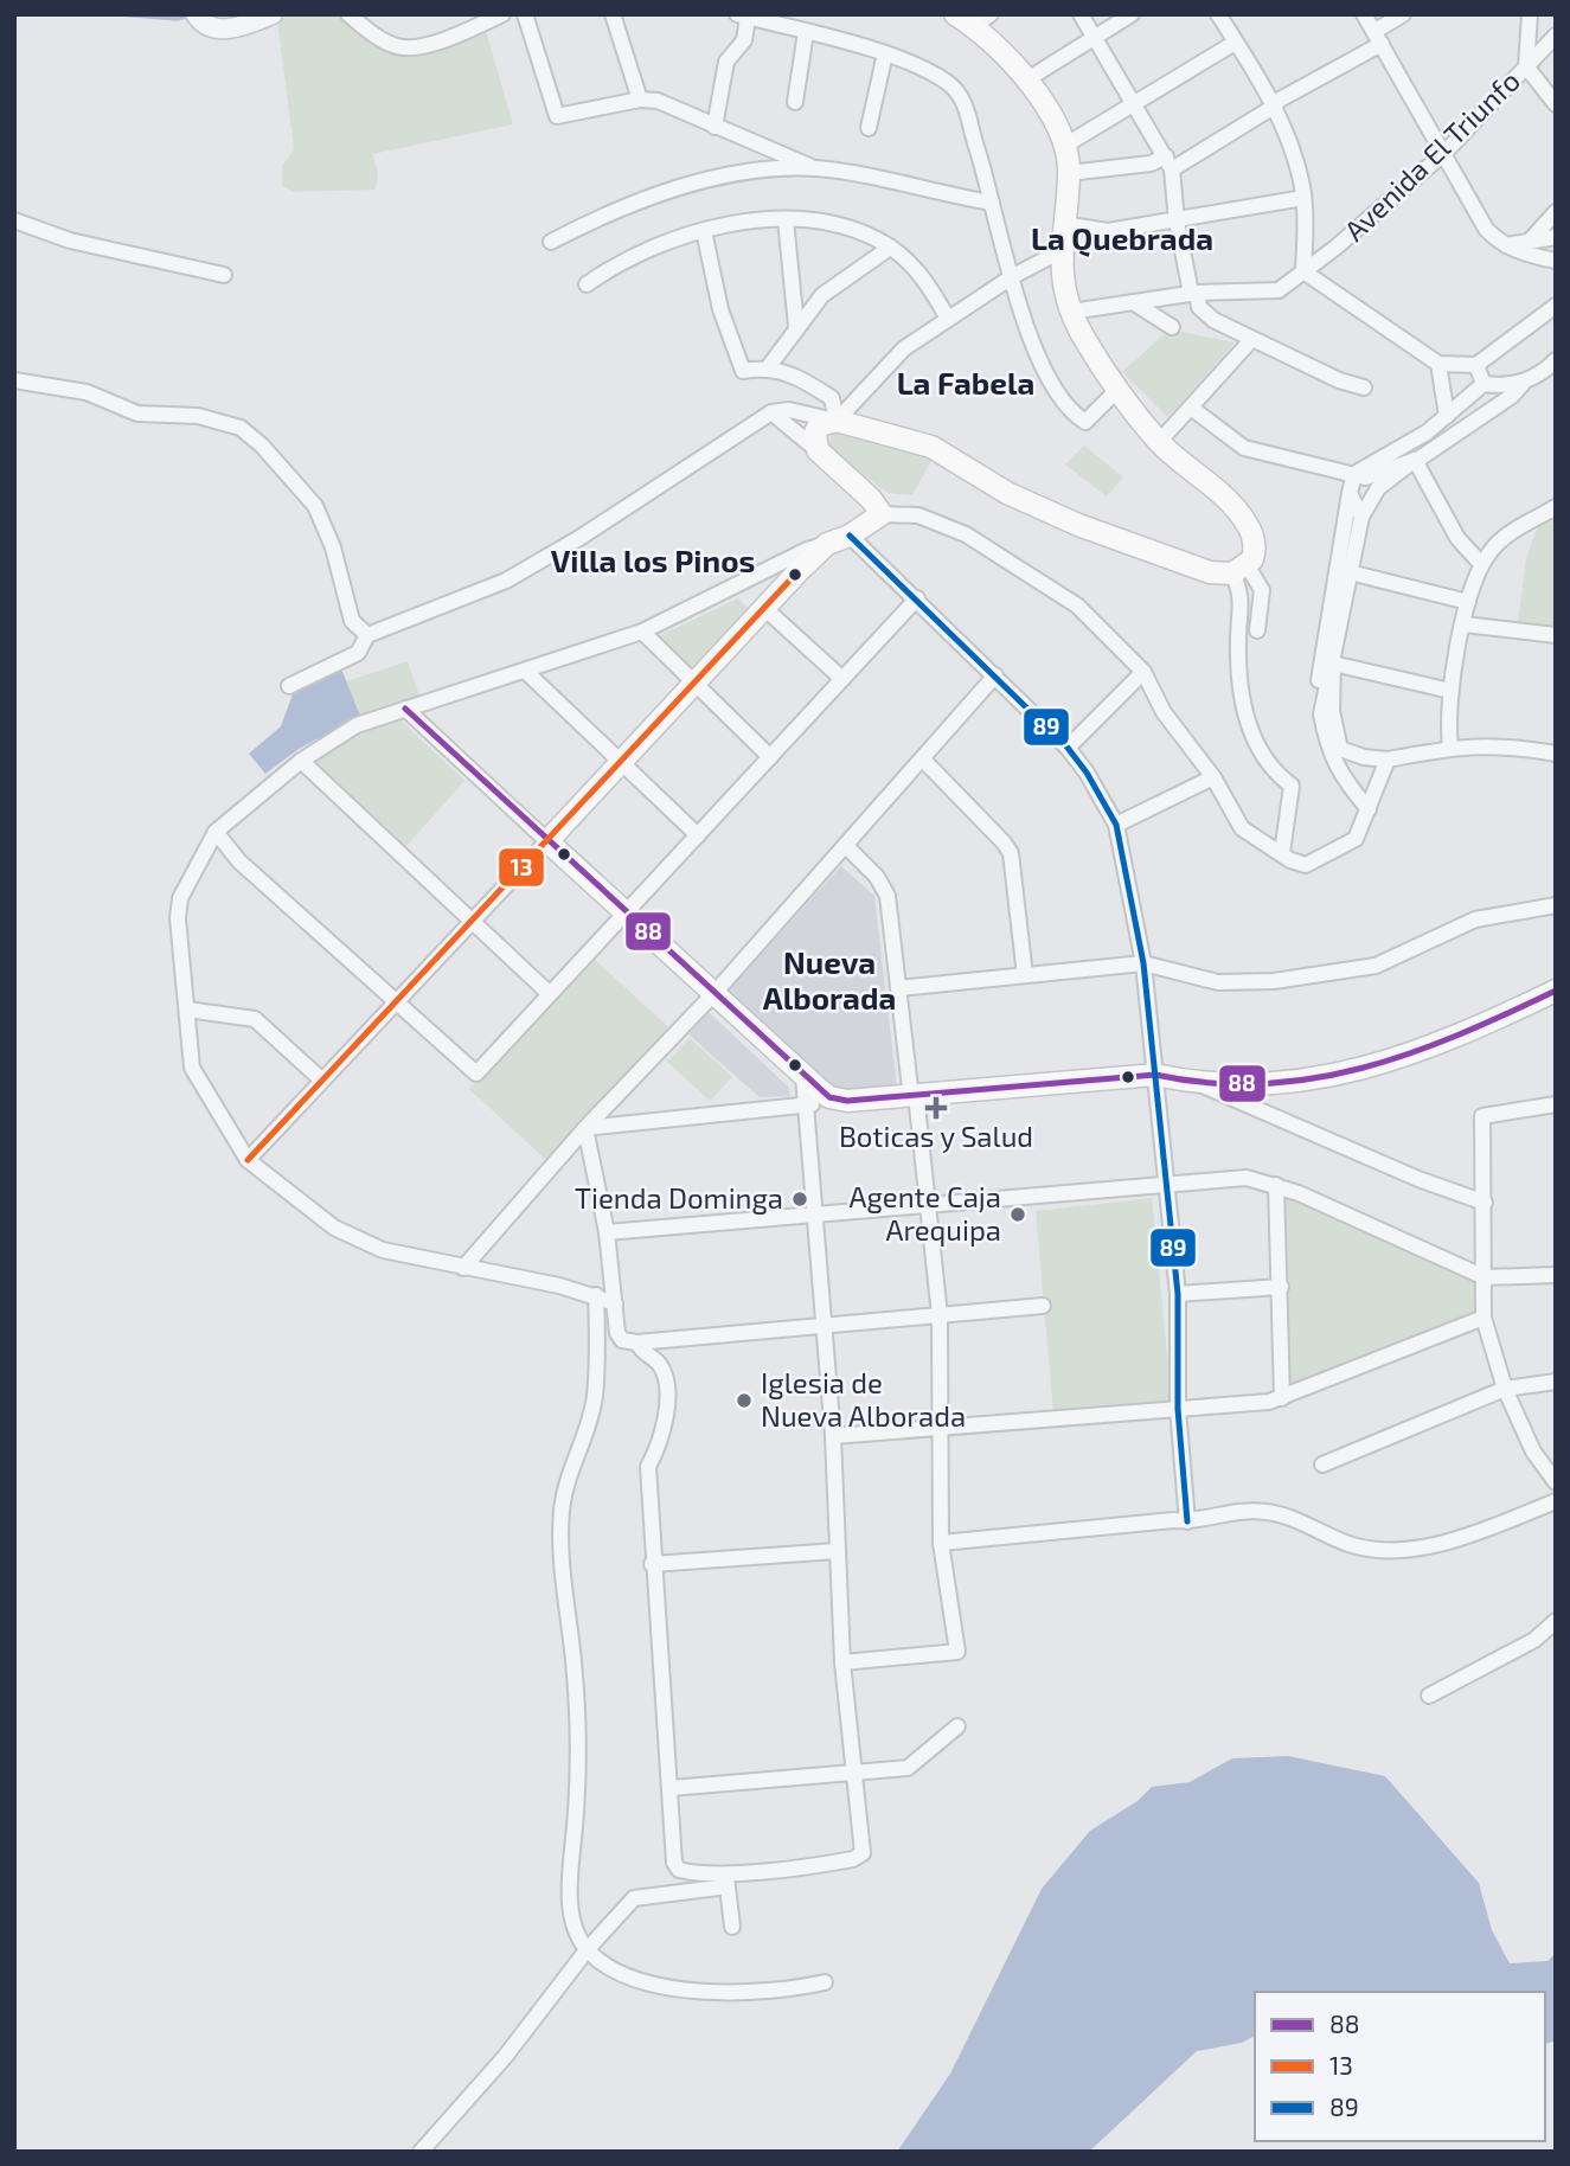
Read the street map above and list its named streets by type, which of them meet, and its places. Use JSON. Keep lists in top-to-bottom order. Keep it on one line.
{"streets":{"street":["Avenida El Triunfo"]},"districts":["La Quebrada","La Fabela","Villa los Pinos","Nueva Alborada"],"places":{"health":["Boticas y Salud"],"other":["Tienda Dominga","Agente Caja Arequipa","Iglesia de Nueva Alborada"]},"lines":["transit line 89","transit line 13","transit line 88"],"legend":["88","13","89"]}
